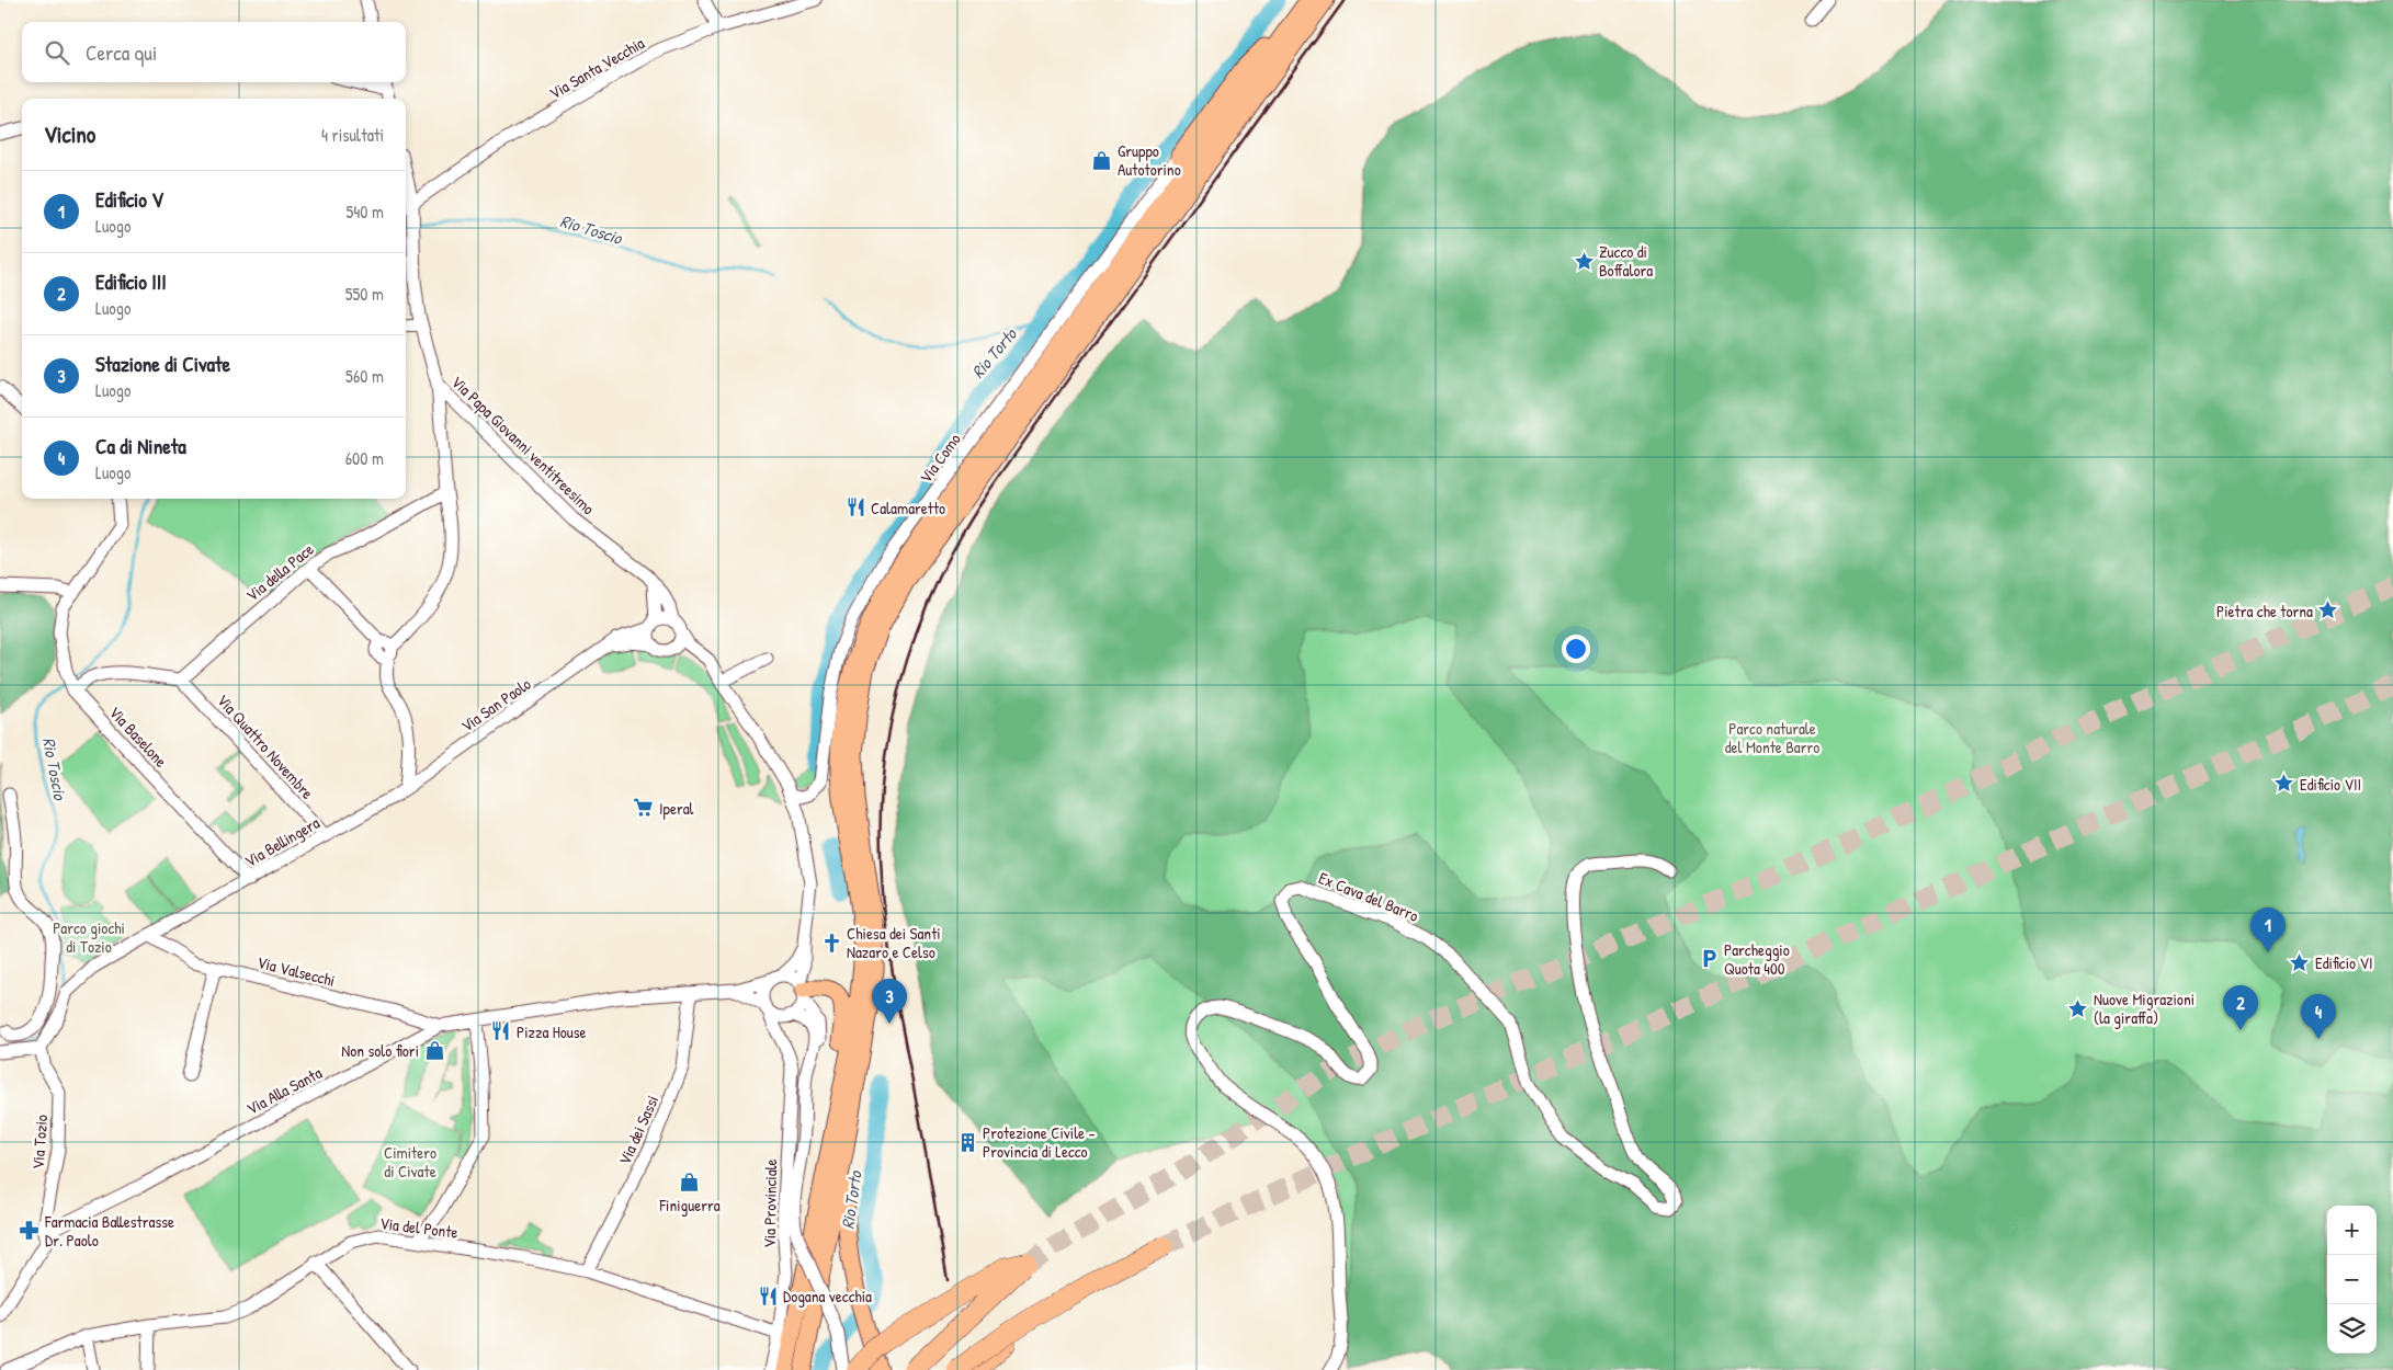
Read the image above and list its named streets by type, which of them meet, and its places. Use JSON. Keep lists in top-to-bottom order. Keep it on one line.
{"streets":{"street":["Via Santa Vecchia","Via Papa Giovanni ventitreesimo","Via Como","Via della Pace","Via San Paolo","Via Baselone","Via Quattro Novembre","Via Bellingera","Ex Cava del Barro","Via Valsecchi","Via Alla Santa","Via dei Sassi","Via Tozio","Via Provinciale","Via del Ponte"]},"crossings":[["Via Santa Vecchia","Via Papa Giovanni ventitreesimo"],["Via Papa Giovanni ventitreesimo","Via San Paolo"],["Via della Pace","Via Quattro Novembre"],["Via San Paolo","Via Bellingera"],["Via Baselone","Via Bellingera"],["Via Quattro Novembre","Via Bellingera"],["Via Bellingera","Via Valsecchi"],["Via Valsecchi","Via Alla Santa"],["Via Alla Santa","Via Tozio"],["Via dei Sassi","Via del Ponte"],["Via Provinciale","Via del Ponte"]],"water":["Rio Toscio","Rio Torto"],"parks":["Parco naturale del Monte Barro","Parco giochi di Tozio","Cimitero di Civate"],"places":{"shop":["Gruppo Autotorino","Non solo fiori","Finiguerra"],"place":["Zucco di Boffalora","Pietra che torna","Edificio VII","Edificio VI","Nuove Migrazioni (la giraffa)"],"restaurant":["Calamaretto","Pizza House","Dogana vecchia"],"supermarket":["Iperal"],"church":["Chiesa dei Santi Nazaro e Celso"],"parking":["Parcheggio Quota 400"],"building":["Protezione Civile - Provincia di Lecco"],"pharmacy":["Farmacia Ballestrasse Dr. Paolo"]},"page":{"search":"Cerca qui","heading":["Vicino","4 risultati"],"list":[{"mark":"1","name":"Edificio V","note":"Luogo","value":"540 m"},{"mark":"2","name":"Edificio III","note":"Luogo","value":"550 m"},{"mark":"3","name":"Stazione di Civate","note":"Luogo","value":"560 m"},{"mark":"4","name":"Ca di Nineta","note":"Luogo","value":"600 m"}],"pins":["1","3","2","4"],"map_buttons":["+","−"]}}
